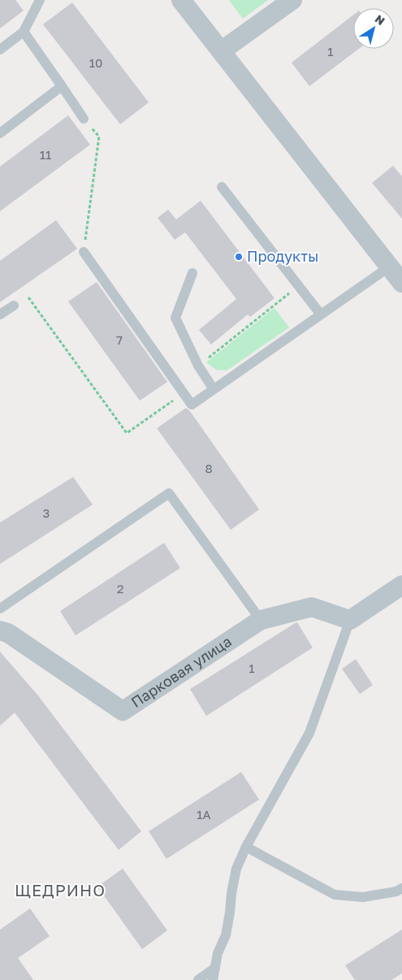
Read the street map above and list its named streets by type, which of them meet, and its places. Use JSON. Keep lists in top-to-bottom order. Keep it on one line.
{"streets":{"street":["Парковая улица"]},"districts":["ЩЕДРИНО"],"places":["Продукты"],"house_numbers":["1","10","11","7","8","3","2","1","1А"],"north":"top right"}
